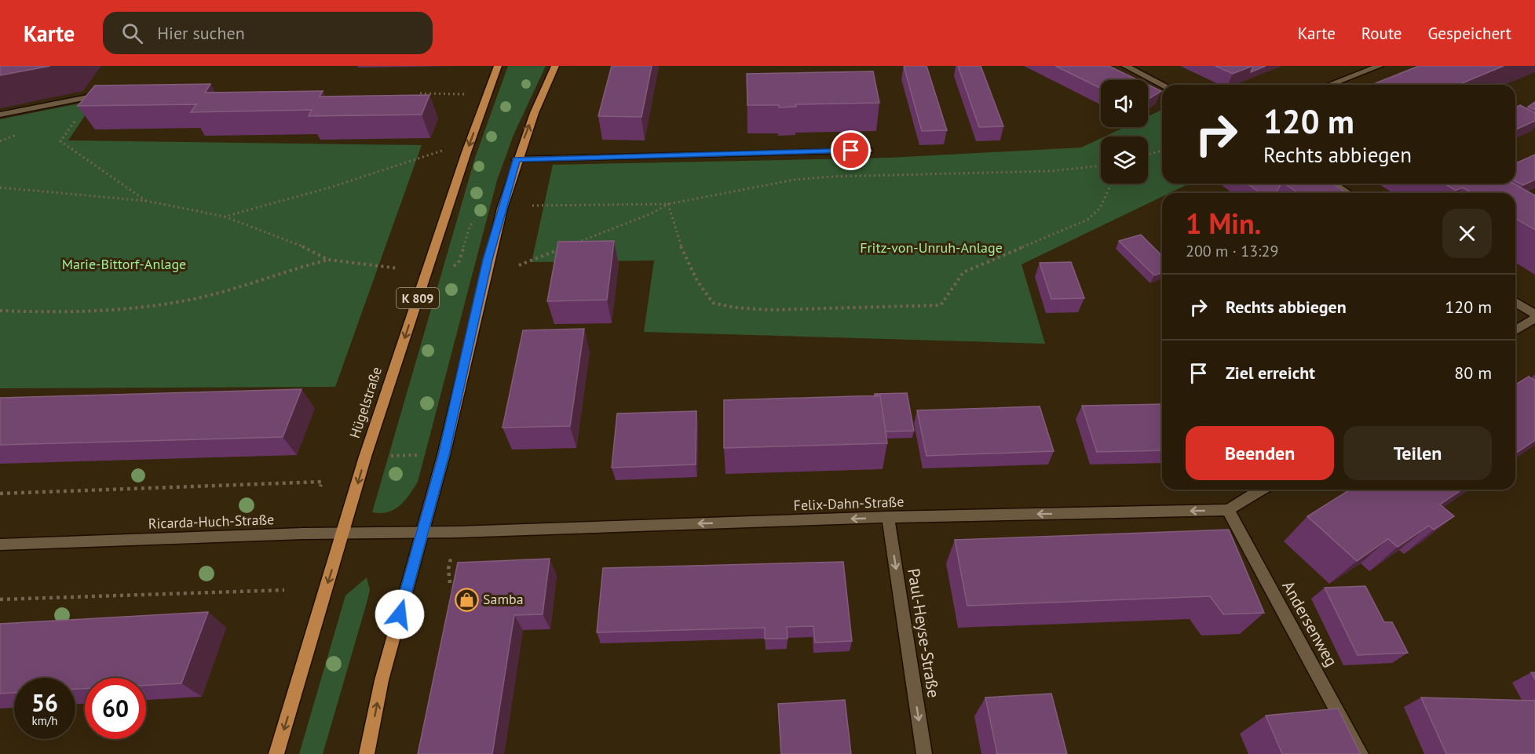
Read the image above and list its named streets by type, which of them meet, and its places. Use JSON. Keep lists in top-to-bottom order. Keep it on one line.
{"streets":{"main road":["K 809","Hügelstraße"],"street":["Felix-Dahn-Straße","Ricarda-Huch-Straße","Andersenweg","Paul-Heyse-Straße"]},"crossings":[["Hügelstraße","Ricarda-Huch-Straße"],["Felix-Dahn-Straße","Ricarda-Huch-Straße"],["Felix-Dahn-Straße","Andersenweg"],["Felix-Dahn-Straße","Paul-Heyse-Straße"]],"one_way":["Felix-Dahn-Straße","Paul-Heyse-Straße"],"parks":["Fritz-von-Unruh-Anlage","Marie-Bittorf-Anlage"],"places":{"shop":["Samba"]},"page":{"header":"Karte","search":"Hier suchen","nav":["Karte","Route","Gespeichert"],"turn":["120 m","Rechts abbiegen"],"heading":["1 Min.","200 m · 13:29"],"list":[{"name":"Rechts abbiegen","value":"120 m"},{"name":"Ziel erreicht","value":"80 m"}],"buttons":["Beenden","Teilen"],"speed":"56 km/h","limit":"60"}}
